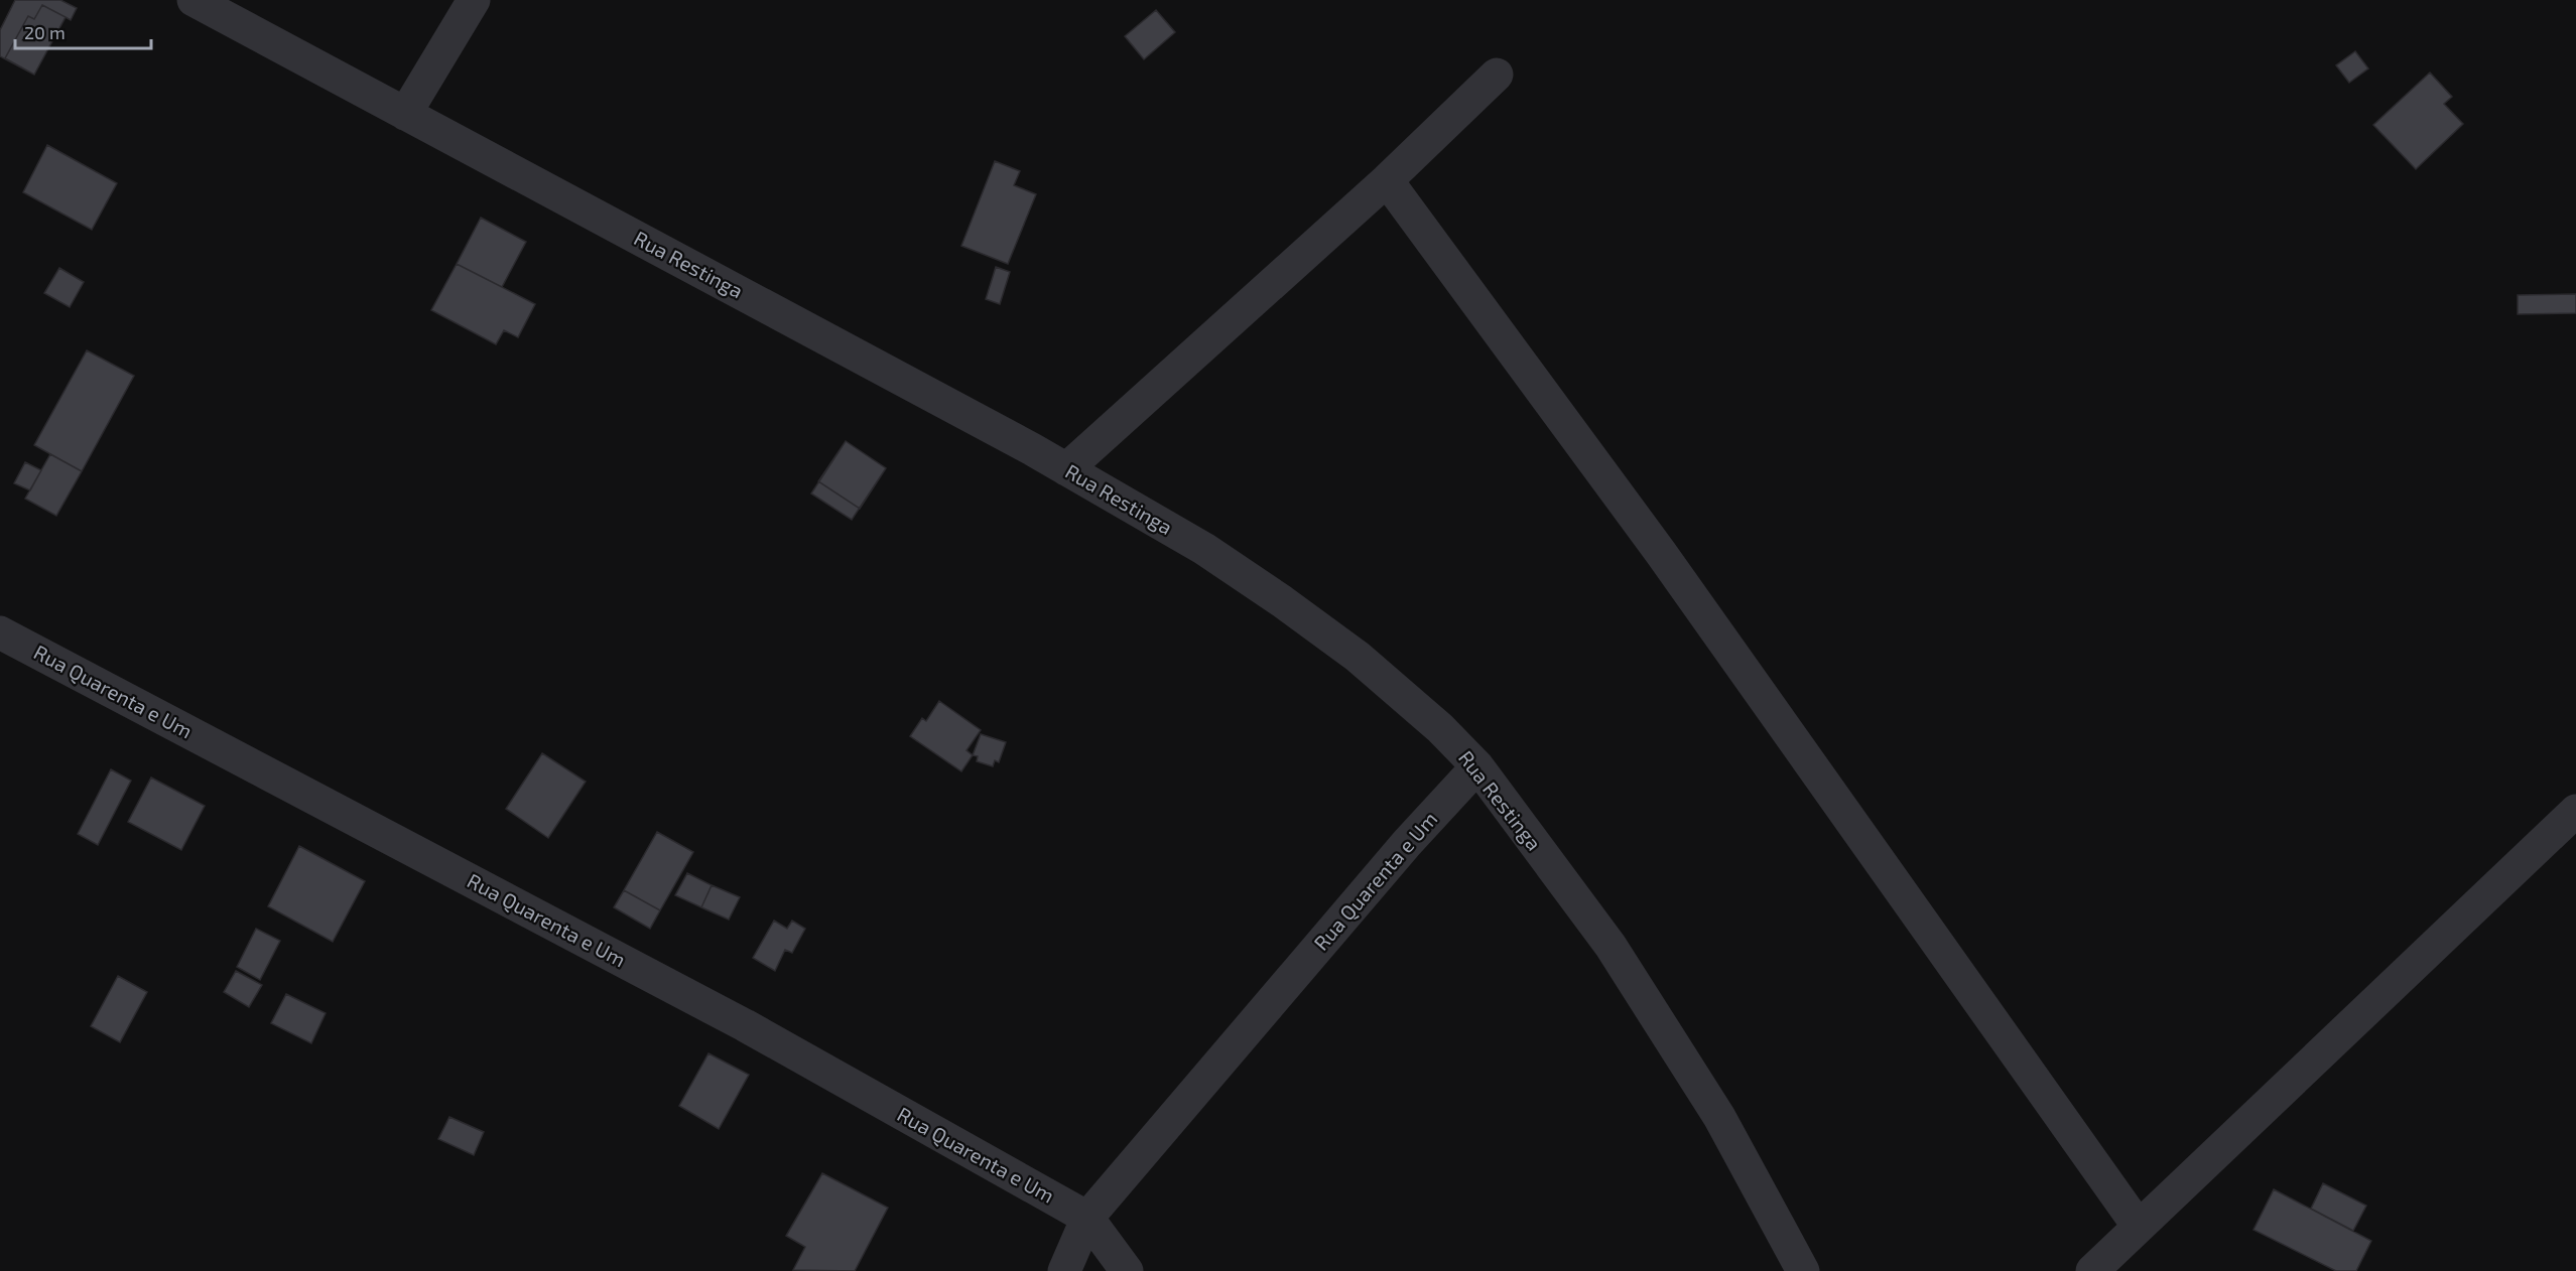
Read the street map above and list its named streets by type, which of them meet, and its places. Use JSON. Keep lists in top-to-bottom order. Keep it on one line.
{"streets":{"street":["Rua Restinga","Rua Quarenta e Um"]},"crossings":[["Rua Restinga","Rua Quarenta e Um"]],"scale_bar":"20 m"}
